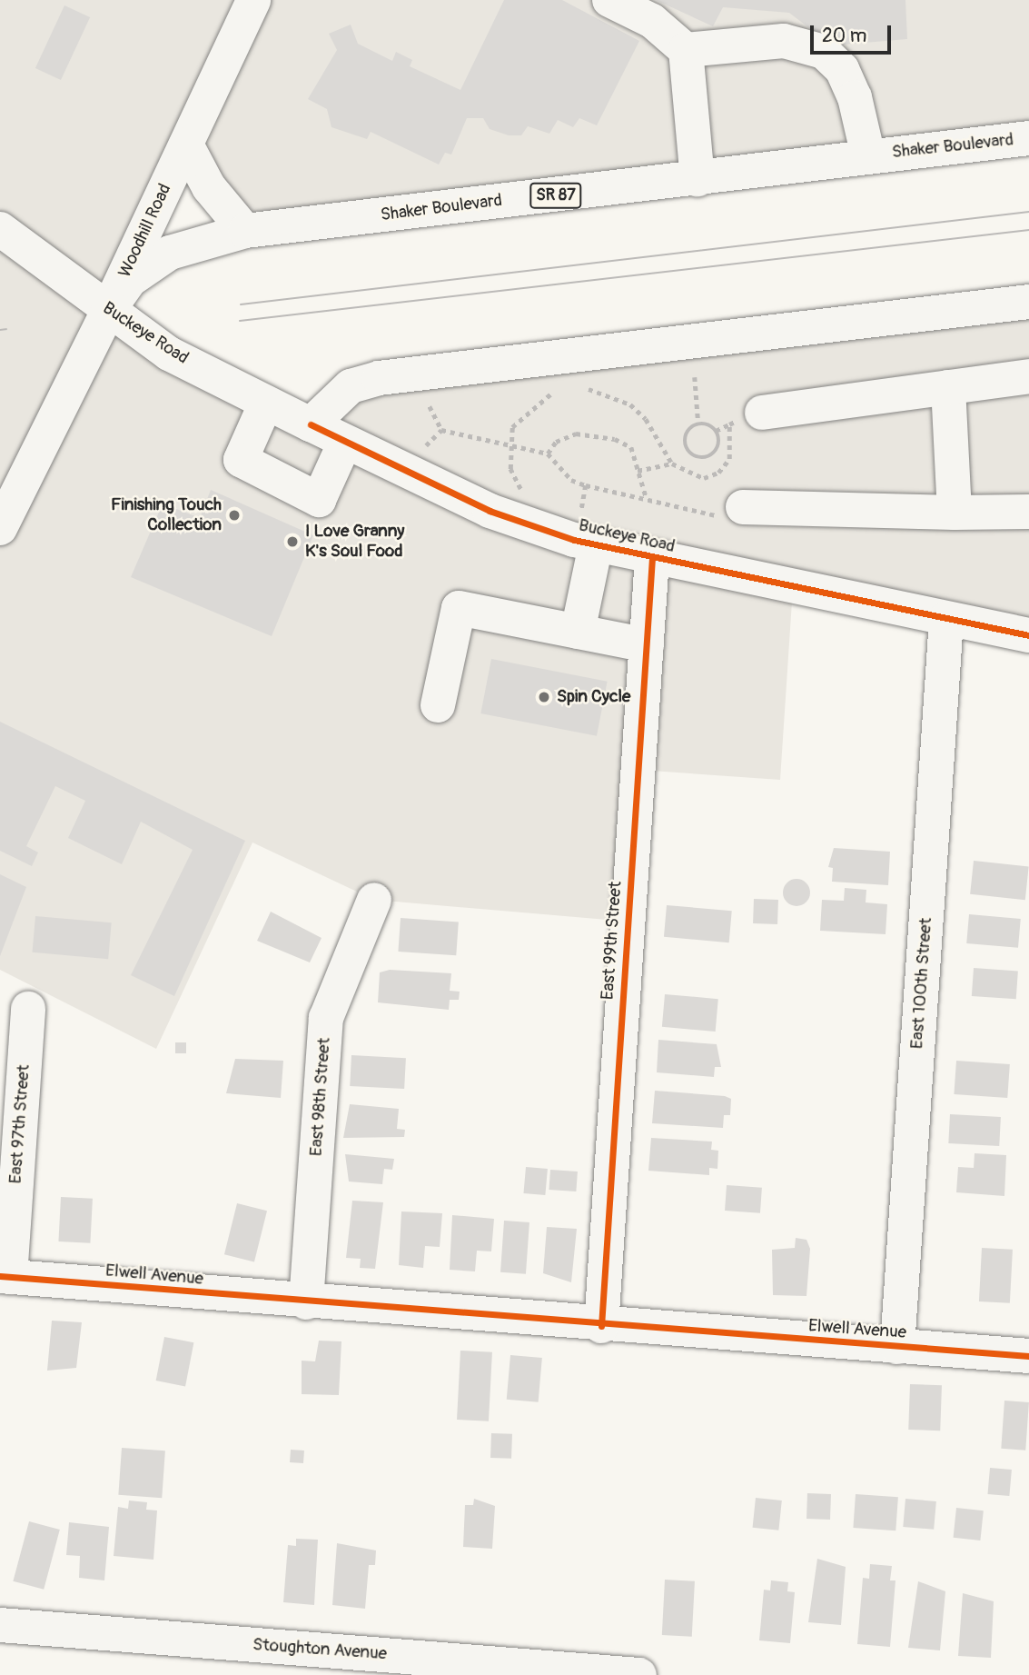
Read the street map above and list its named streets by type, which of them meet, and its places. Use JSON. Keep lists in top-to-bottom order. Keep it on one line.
{"streets":{"street":["Shaker Boulevard","SR 87","Woodhill Road","Buckeye Road","East 99th Street","East 100th Street","East 98th Street","East 97th Street","Elwell Avenue","Stoughton Avenue"]},"crossings":[["Shaker Boulevard","Woodhill Road"],["Shaker Boulevard","Buckeye Road"],["Woodhill Road","Buckeye Road"],["Buckeye Road","East 99th Street"],["Buckeye Road","East 100th Street"],["East 99th Street","Elwell Avenue"],["East 100th Street","Elwell Avenue"],["East 98th Street","Elwell Avenue"],["East 97th Street","Elwell Avenue"]],"places":["Finishing Touch Collection","I Love Granny K's Soul Food","Spin Cycle"],"scale_bar":"20 m"}
